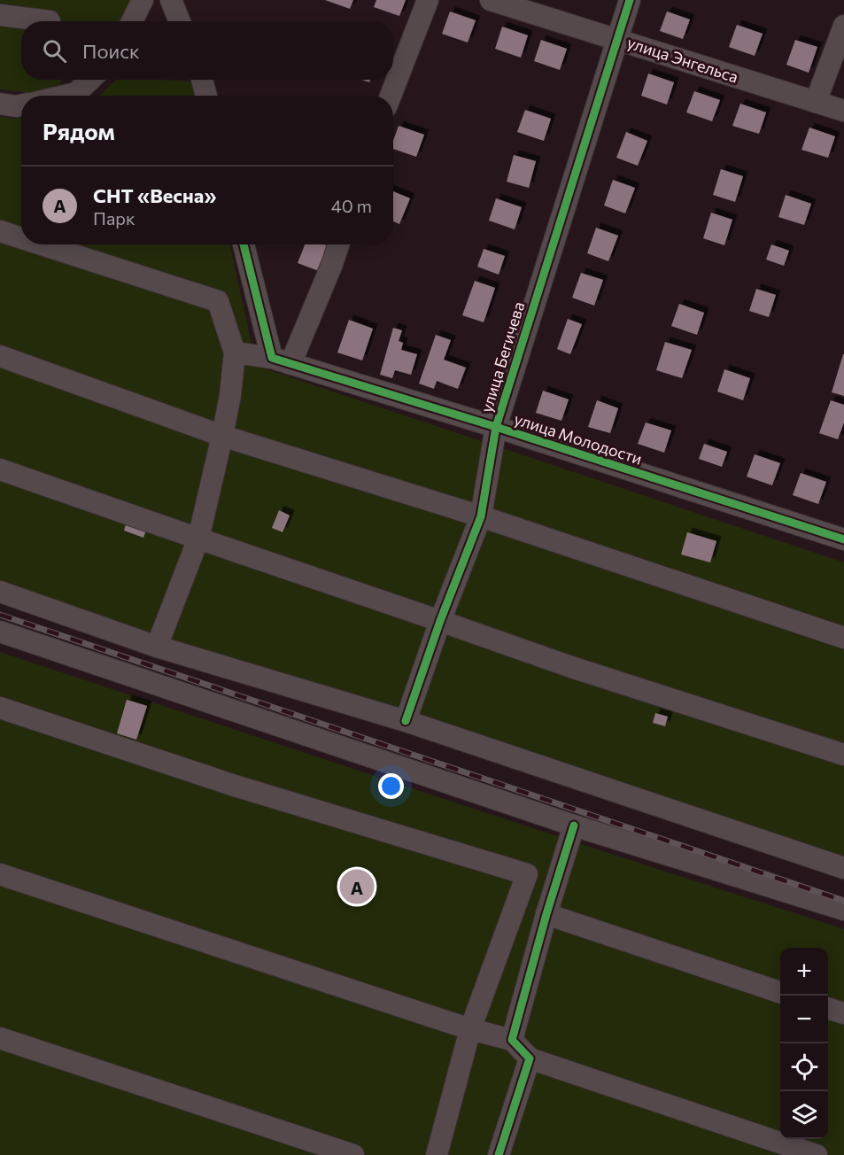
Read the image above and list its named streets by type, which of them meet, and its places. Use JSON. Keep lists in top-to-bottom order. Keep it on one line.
{"streets":{"street":["улица Энгельса","улица Бегичева","улица Молодости"]},"crossings":[["улица Энгельса","улица Бегичева"],["улица Бегичева","улица Молодости"]],"page":{"search":"Поиск","heading":"Рядом","list":[{"mark":"A","name":"СНТ «Весна»","note":"Парк","value":"40 m"}],"pins":"A","map_buttons":["+","−"]}}
